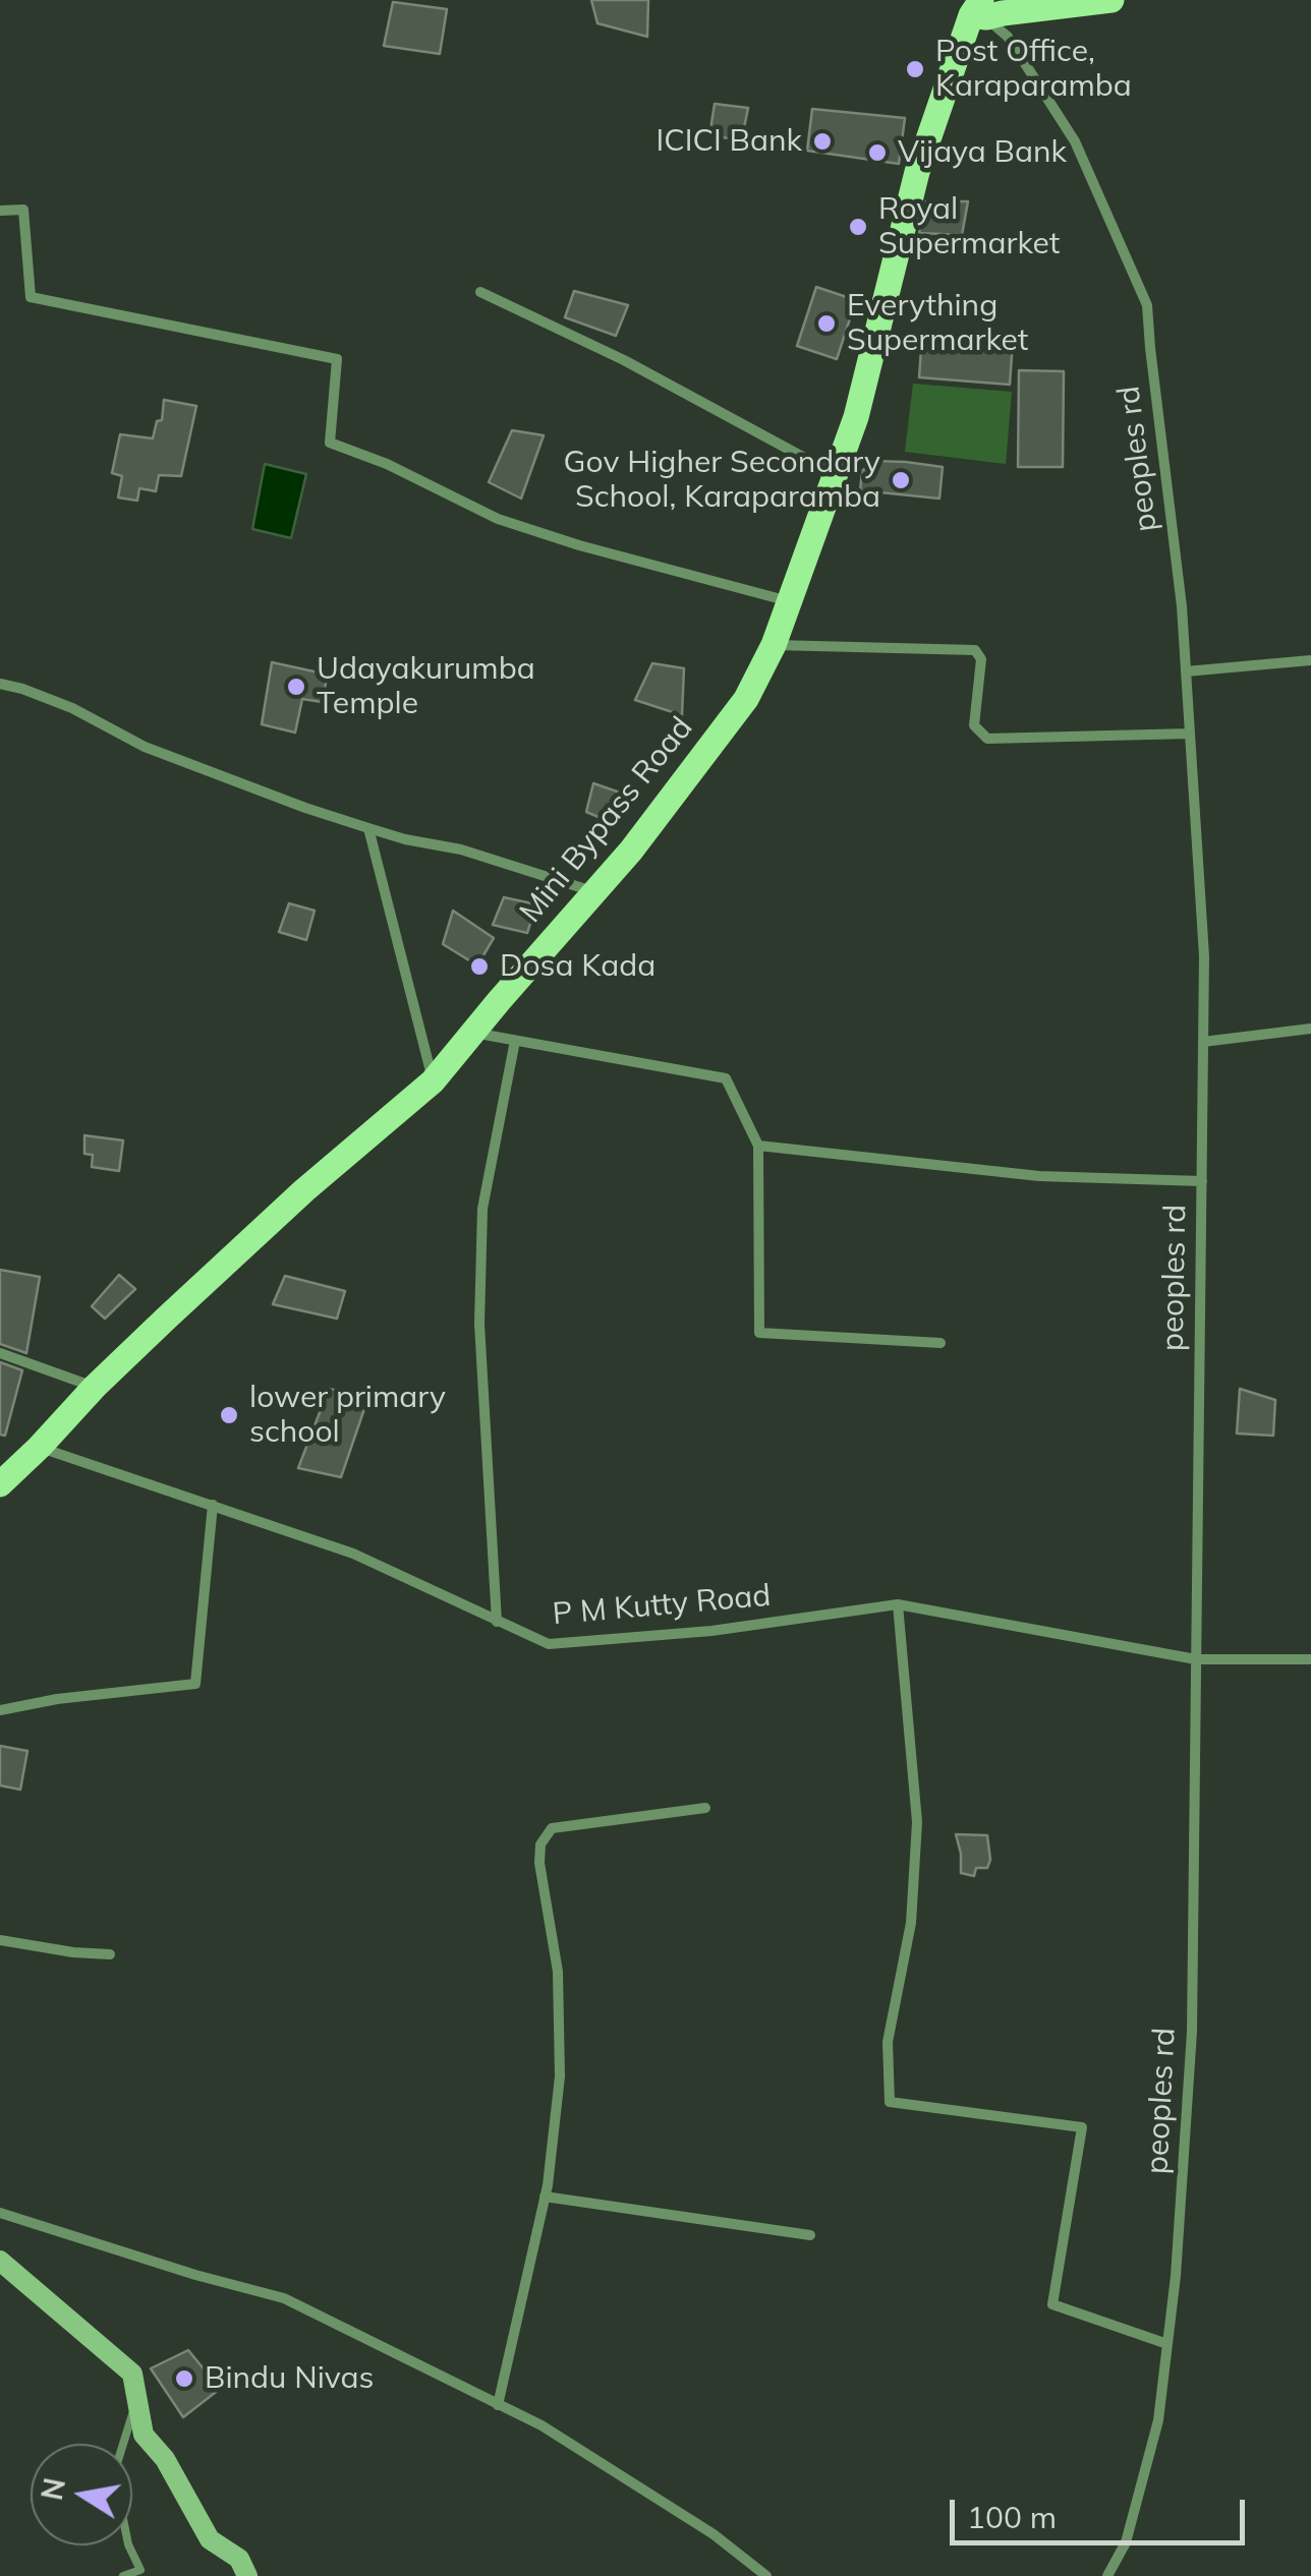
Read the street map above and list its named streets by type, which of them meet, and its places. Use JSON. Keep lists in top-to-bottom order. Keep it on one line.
{"streets":{"main road":["Mini Bypass Road"],"street":["peoples rd","P M Kutty Road"]},"crossings":[["peoples rd","Mini Bypass Road"],["peoples rd","P M Kutty Road"],["Mini Bypass Road","P M Kutty Road"]],"places":["Post Office, Karaparamba","ICICI Bank","Vijaya Bank","Royal Supermarket","Everything Supermarket","Gov Higher Secondary School, Karaparamba","Udayakurumba Temple","Dosa Kada","lower primary school","Bindu Nivas"],"scale_bar":"100 m","north":"left"}
